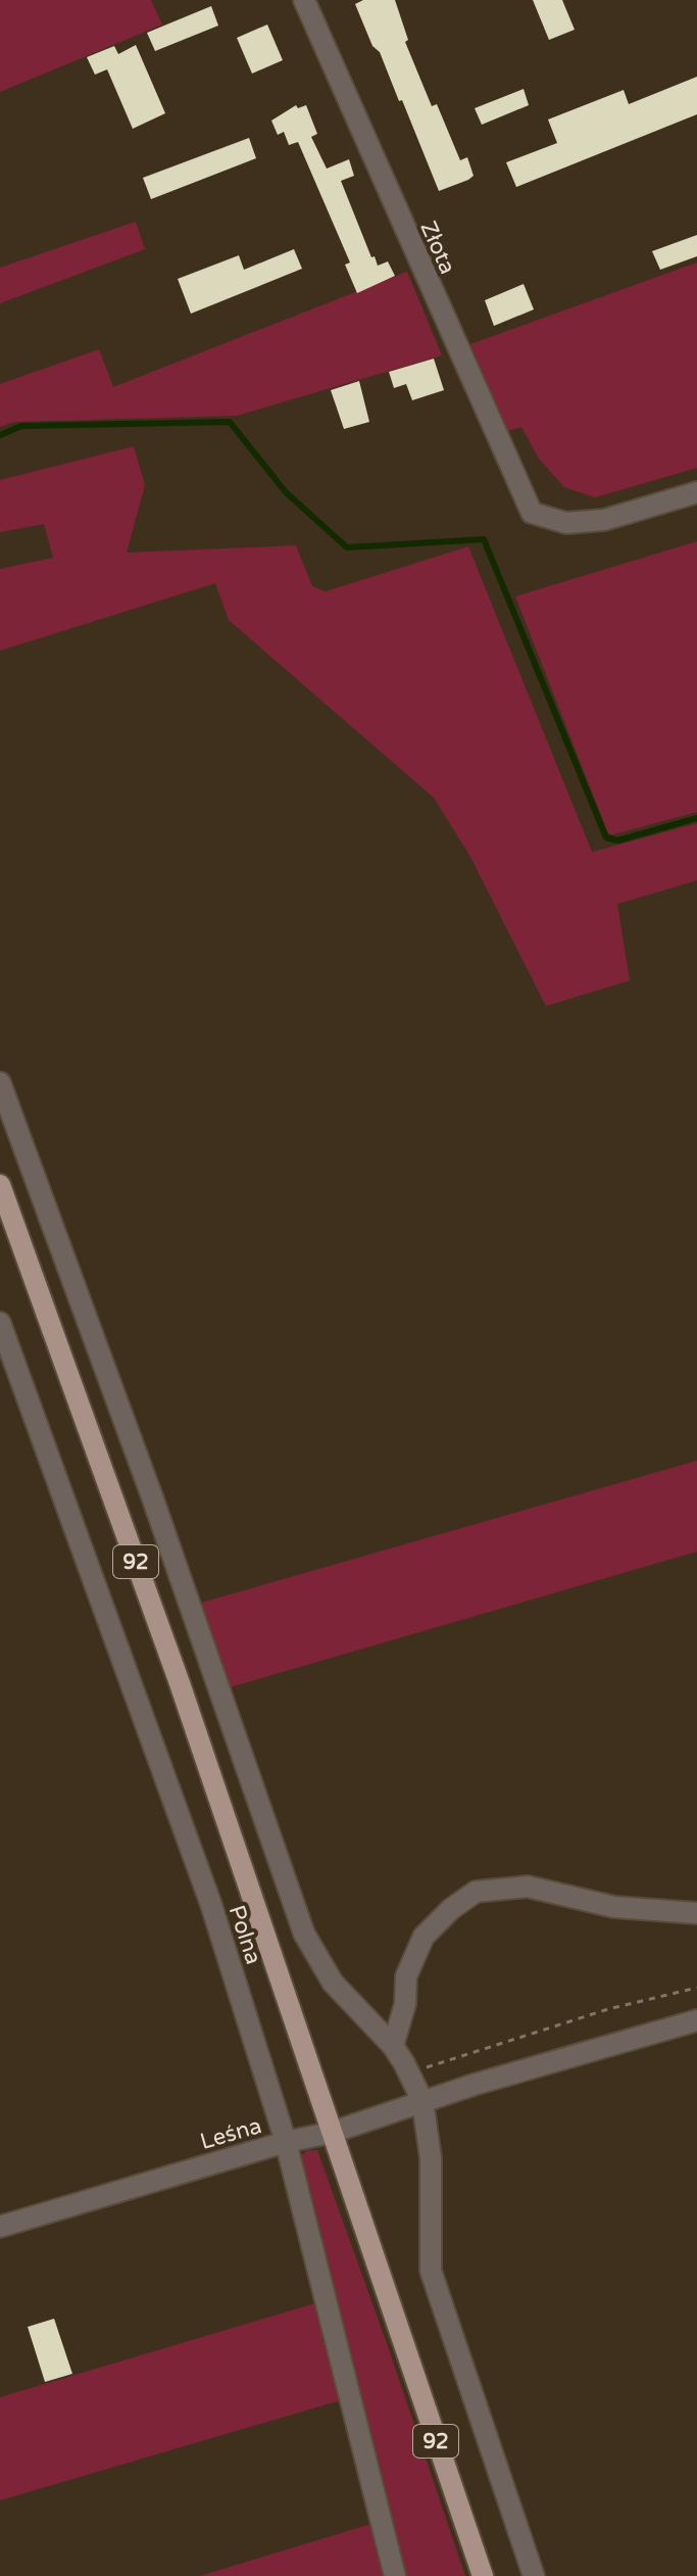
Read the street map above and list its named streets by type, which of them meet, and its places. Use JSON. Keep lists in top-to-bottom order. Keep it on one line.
{"streets":{"main road":["92"],"street":["Złota","Polna","Leśna"]},"crossings":[["92","Leśna"],["Polna","Leśna"]]}
